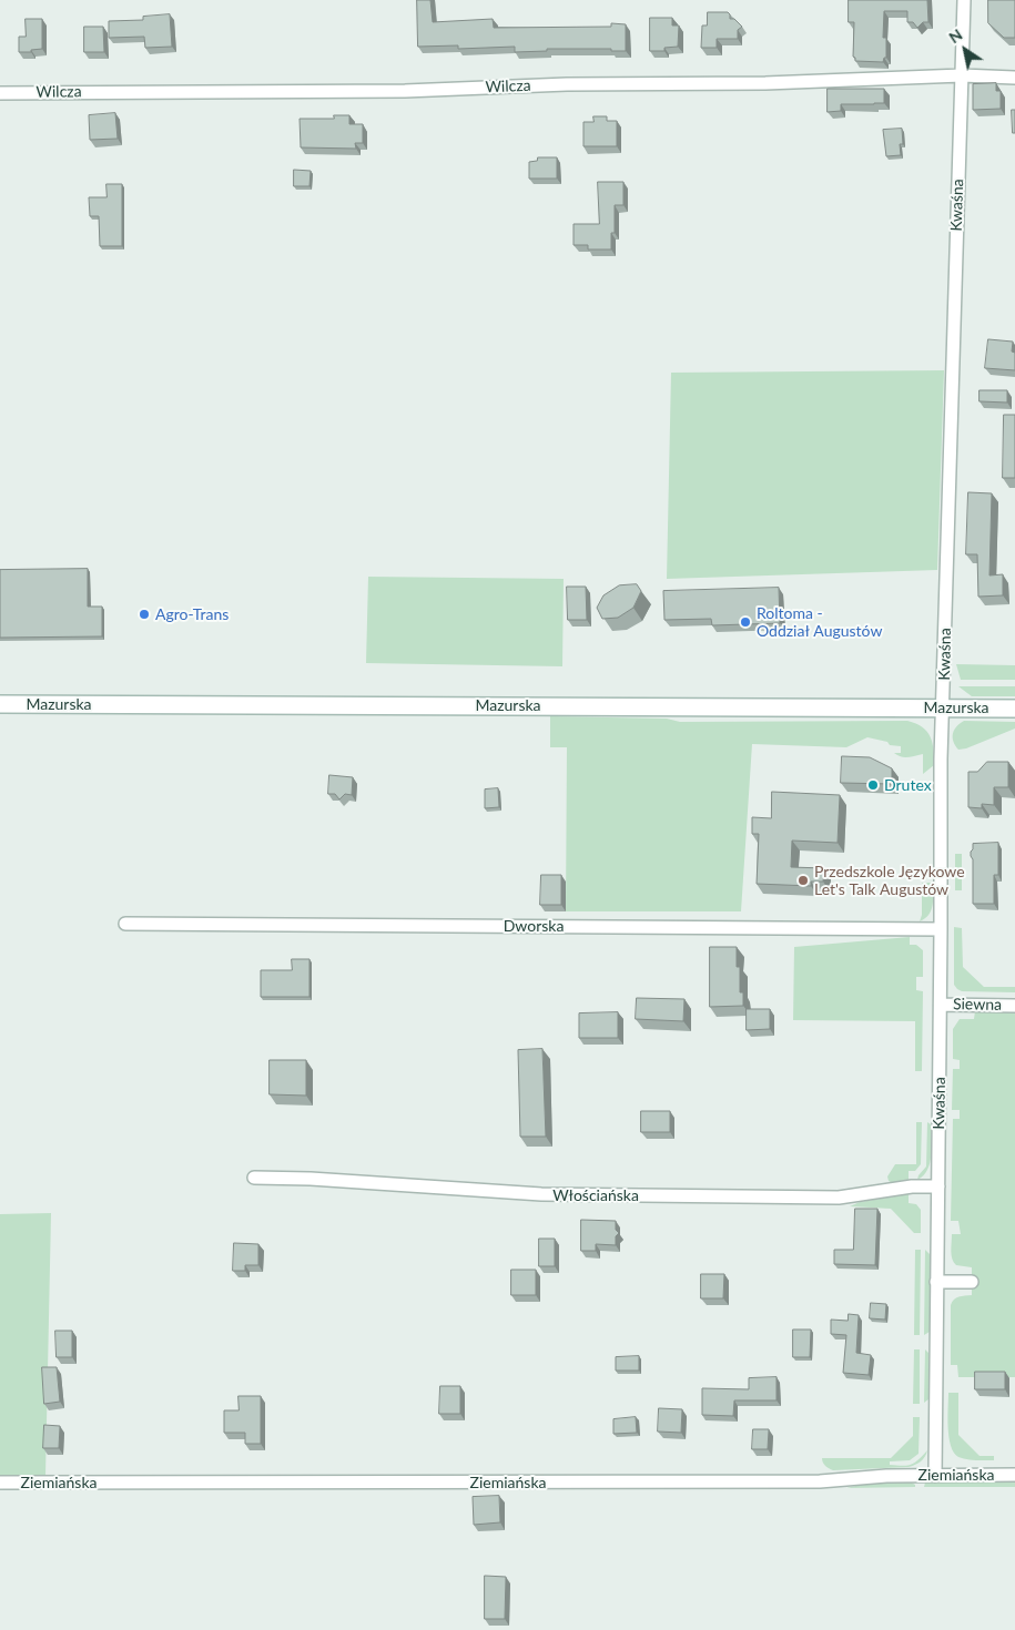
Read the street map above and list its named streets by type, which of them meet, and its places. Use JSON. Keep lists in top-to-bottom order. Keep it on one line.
{"streets":{"main road":["Mazurska"],"street":["Wilcza","Kwaśna","Dworska","Siewna","Włościańska","Ziemiańska"]},"crossings":[["Wilcza","Kwaśna"],["Kwaśna","Mazurska"],["Kwaśna","Dworska"],["Kwaśna","Siewna"],["Kwaśna","Włościańska"],["Kwaśna","Ziemiańska"]],"places":["Agro-Trans","Roltoma - Oddział Augustów","Drutex","Przedszkole Językowe Let's Talk Augustów"],"north":"top left"}
